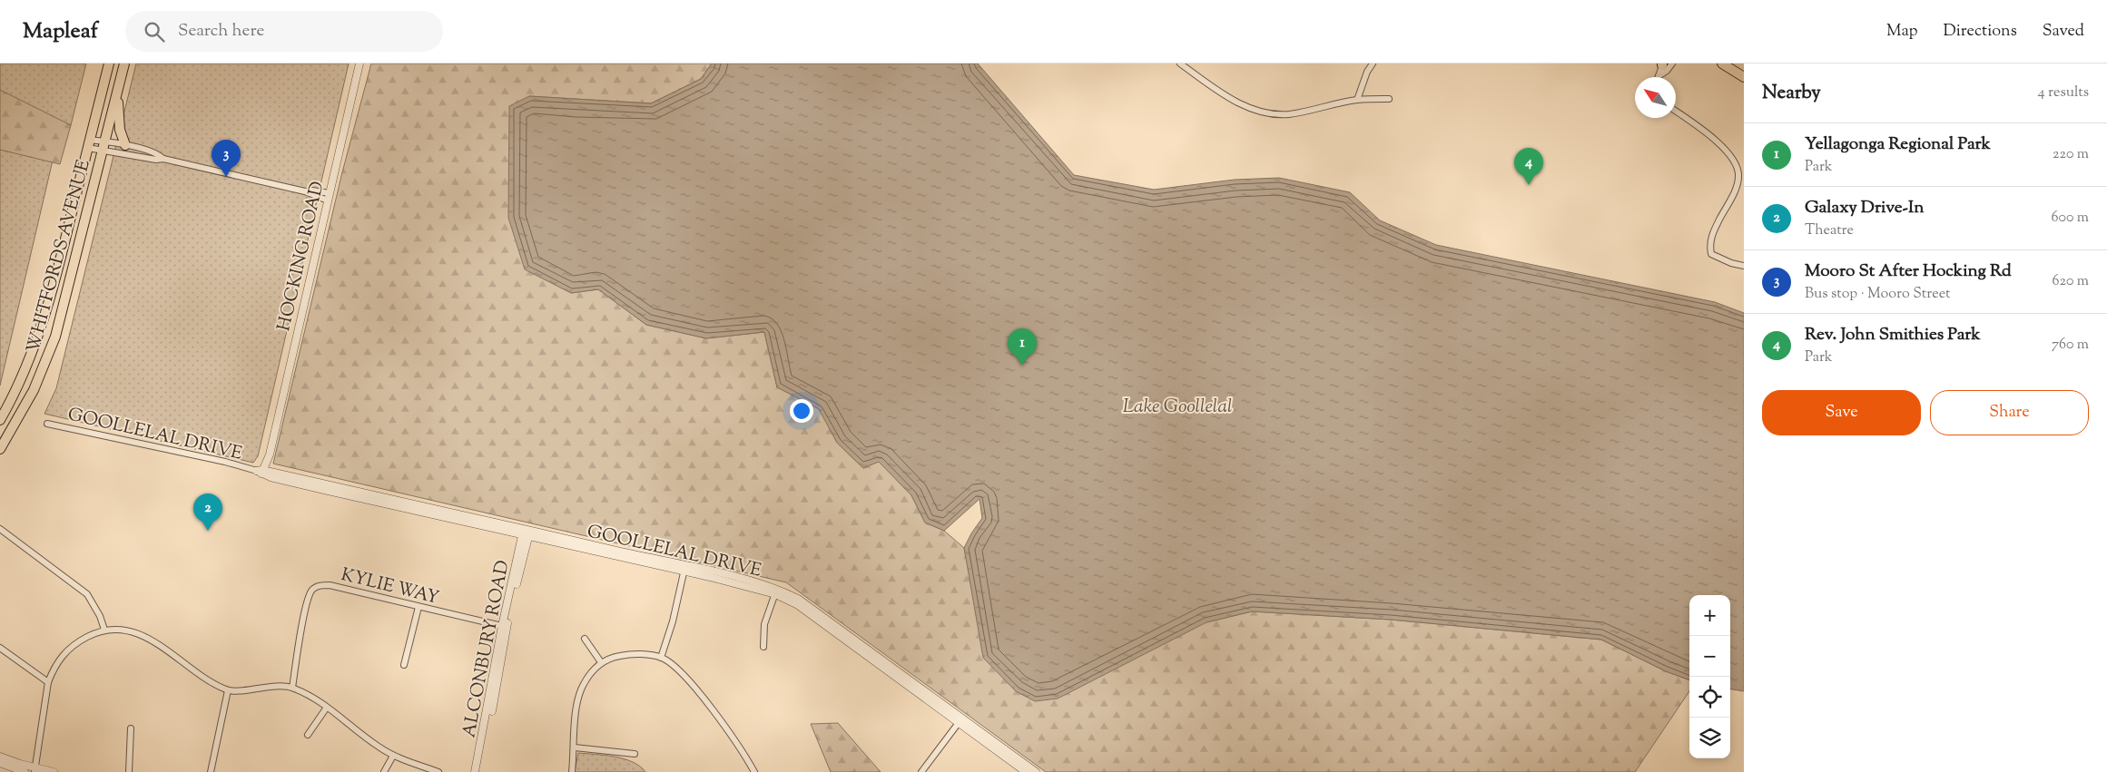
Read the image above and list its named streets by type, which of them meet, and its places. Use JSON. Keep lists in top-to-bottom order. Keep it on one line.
{"streets":{"main road":["WHITFORDS AVENUE"],"street":["HOCKING ROAD","GOOLLELAL DRIVE","KYLIE WAY","ALCONBURY ROAD"]},"crossings":[["HOCKING ROAD","GOOLLELAL DRIVE"],["GOOLLELAL DRIVE","ALCONBURY ROAD"],["KYLIE WAY","ALCONBURY ROAD"]],"water":["Lake Goollelal"],"north":"top left","page":{"header":"Mapleaf","search":"Search here","nav":["Map","Directions","Saved"],"heading":["Nearby","4 results"],"list":[{"mark":"1","name":"Yellagonga Regional Park","note":"Park","value":"220 m"},{"mark":"2","name":"Galaxy Drive-In","note":"Theatre","value":"600 m"},{"mark":"3","name":"Mooro St After Hocking Rd","note":"Bus stop · Mooro Street","value":"620 m"},{"mark":"4","name":"Rev. John Smithies Park","note":"Park","value":"760 m"}],"pins":["3","4","1","2"],"buttons":["Save","Share"],"map_buttons":["+","−"]}}
